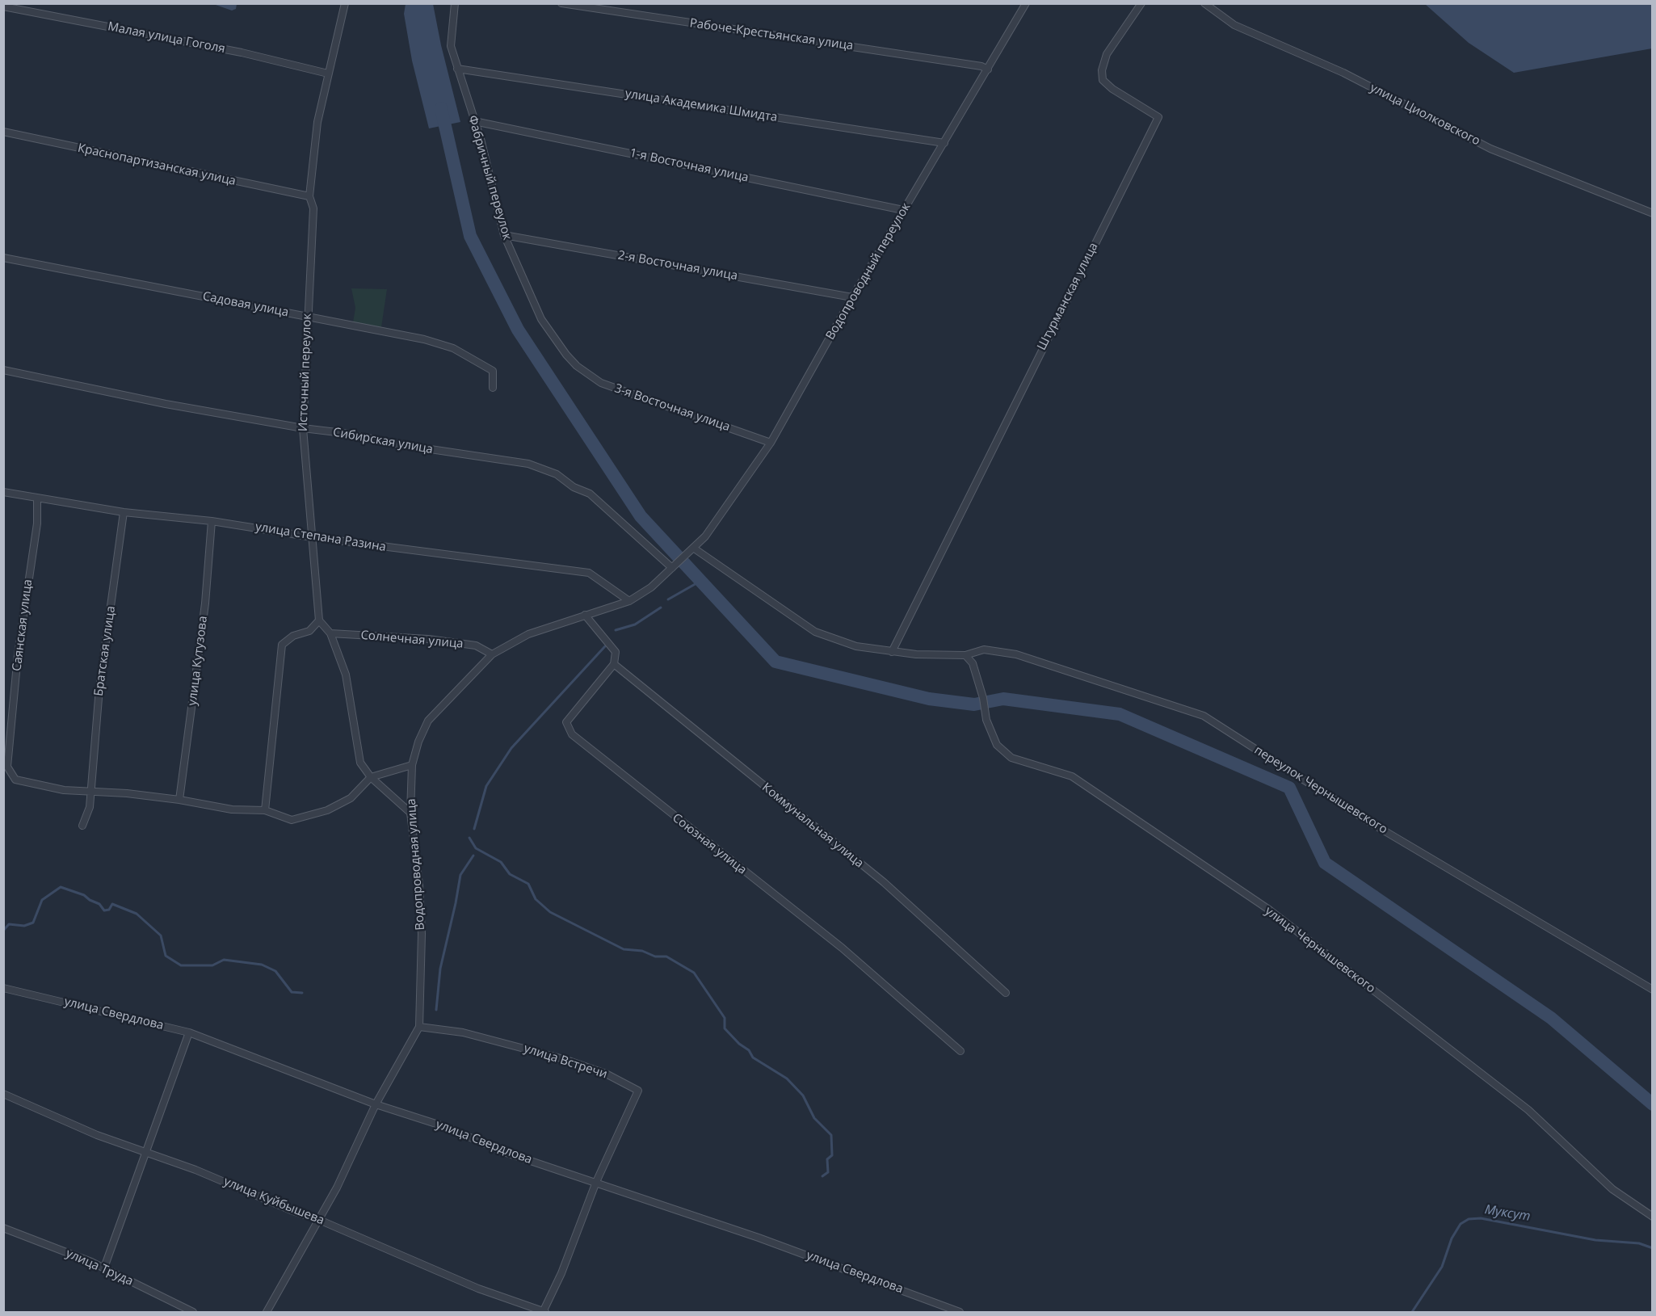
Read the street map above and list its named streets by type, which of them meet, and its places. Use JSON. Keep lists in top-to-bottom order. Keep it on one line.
{"streets":{"street":["Рабоче-Крестьянская улица","Малая улица Гоголя","улица Академика Шмидта","улица Циолковского","Краснопартизанская улица","1-я Восточная улица","Фабричный переулок","2-я Восточная улица","Водопроводный переулок","Штурманская улица","Садовая улица","Источный переулок","3-я Восточная улица","Сибирская улица","улица Степана Разина","Саянская улица","Солнечная улица","Братская улица","улица Кутузова","переулок Чернышевского","Коммунальная улица","Союзная улица","Водопроводная улица","улица Чернышевского","улица Свердлова","улица Встречи","улица Куйбышева","улица Труда"]},"crossings":[["Рабоче-Крестьянская улица","Водопроводный переулок"],["Малая улица Гоголя","Источный переулок"],["улица Академика Шмидта","Фабричный переулок"],["улица Академика Шмидта","Водопроводный переулок"],["Краснопартизанская улица","Источный переулок"],["1-я Восточная улица","Фабричный переулок"],["1-я Восточная улица","Водопроводный переулок"],["Фабричный переулок","2-я Восточная улица"],["Фабричный переулок","3-я Восточная улица"],["2-я Восточная улица","Водопроводный переулок"],["Водопроводный переулок","3-я Восточная улица"],["Водопроводный переулок","Водопроводная улица"],["Штурманская улица","переулок Чернышевского"],["Садовая улица","Источный переулок"],["Источный переулок","Сибирская улица"],["Источный переулок","улица Степана Разина"],["Сибирская улица","Водопроводная улица"],["улица Степана Разина","Саянская улица"],["улица Степана Разина","Братская улица"],["улица Степана Разина","улица Кутузова"],["улица Степана Разина","Водопроводная улица"],["Саянская улица","Братская улица"],["Солнечная улица","Водопроводная улица"],["переулок Чернышевского","Водопроводная улица"],["переулок Чернышевского","улица Чернышевского"],["Коммунальная улица","Союзная улица"],["Водопроводная улица","улица Свердлова"],["Водопроводная улица","улица Встречи"],["Водопроводная улица","улица Куйбышева"],["улица Свердлова","улица Встречи"]],"water":["Муксут"]}
